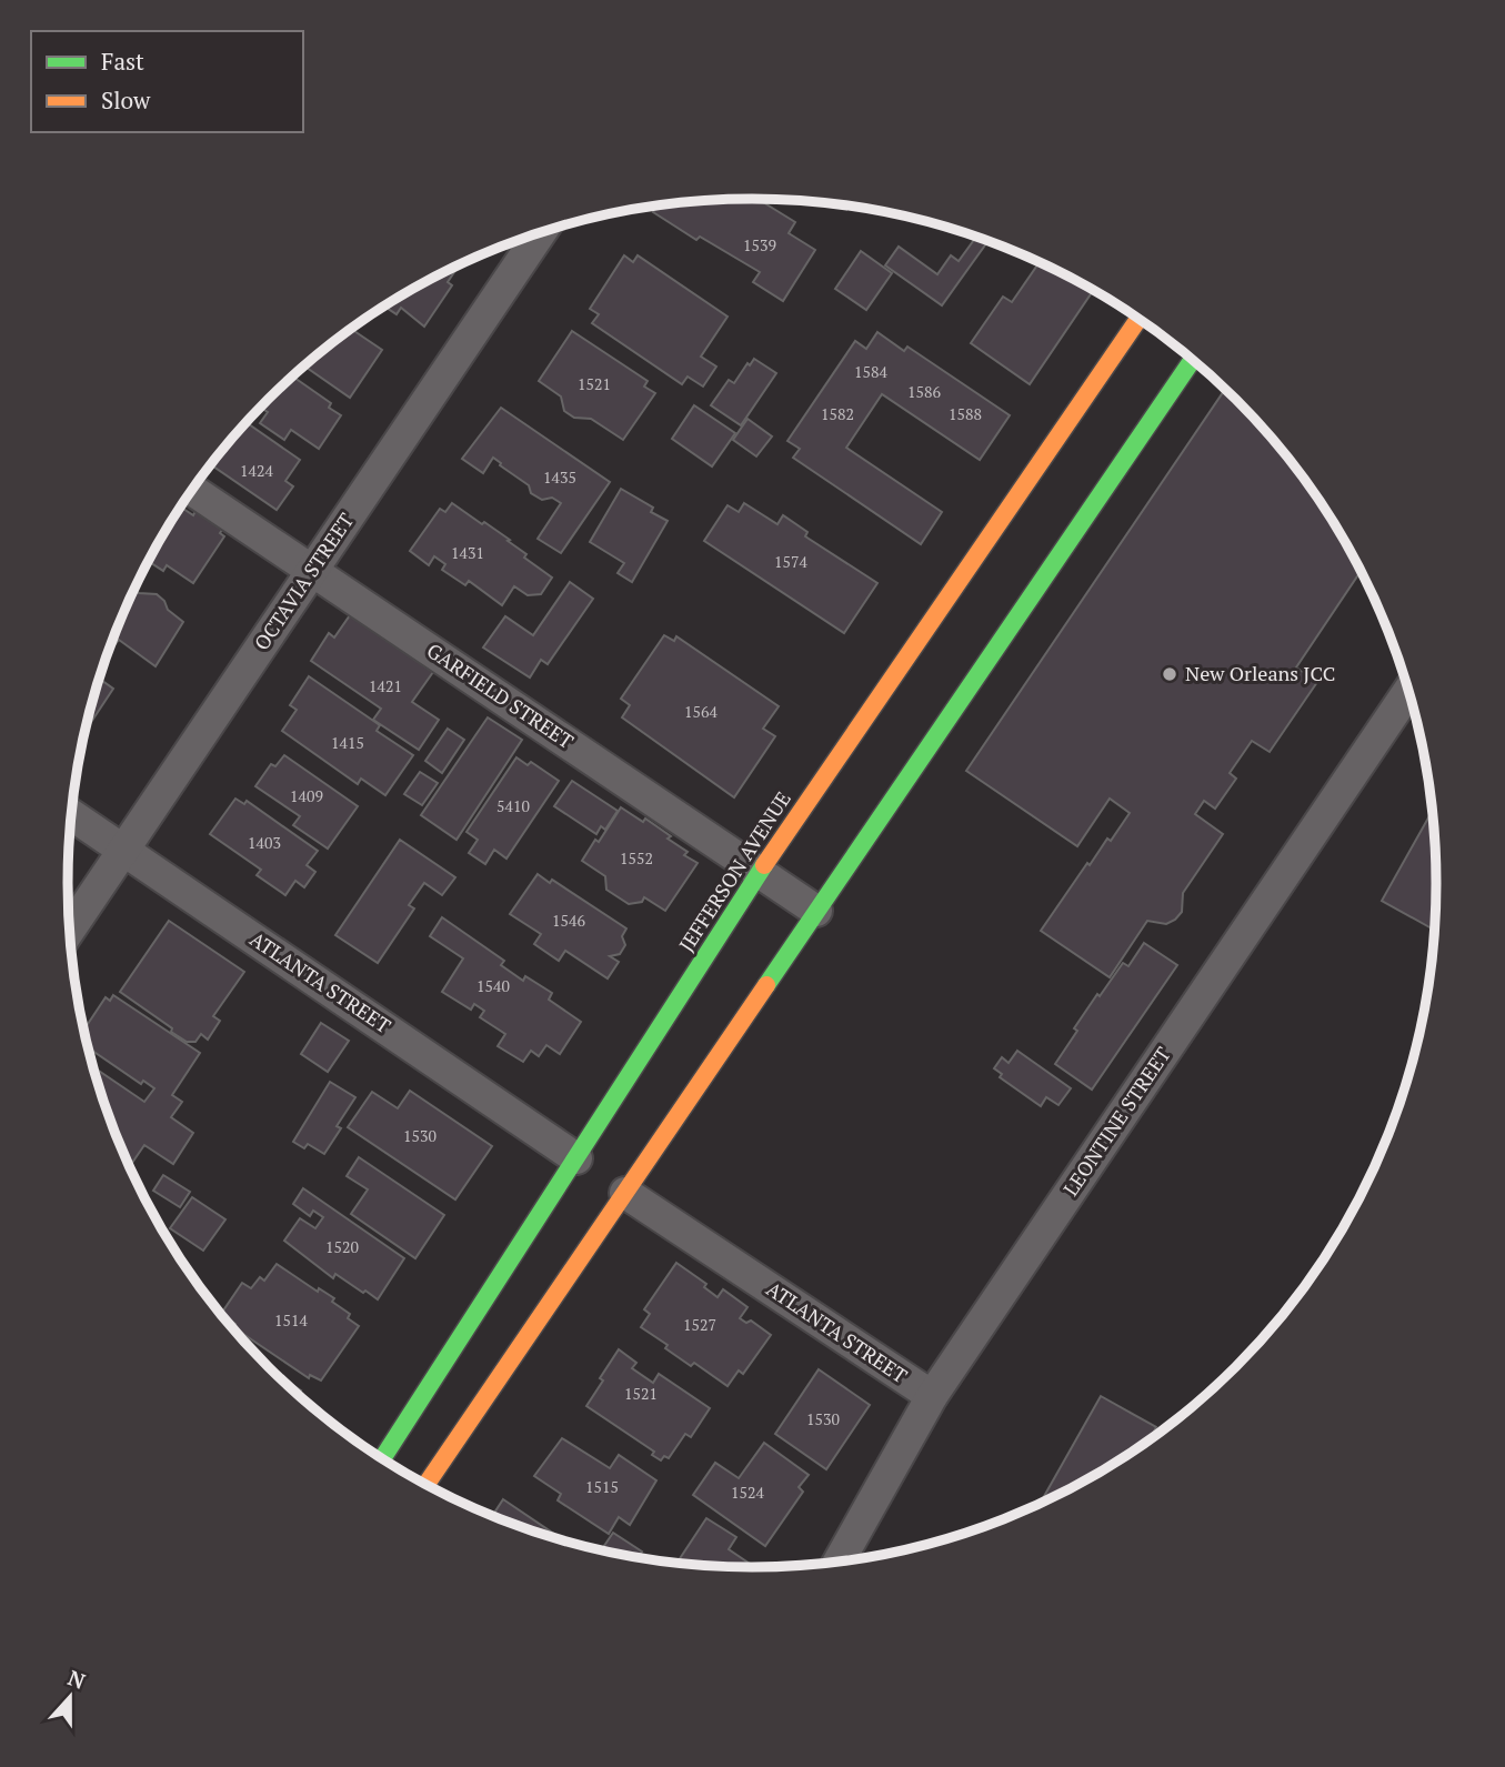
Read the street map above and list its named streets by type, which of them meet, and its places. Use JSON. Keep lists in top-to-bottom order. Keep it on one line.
{"streets":{"street":["OCTAVIA STREET","GARFIELD STREET","JEFFERSON AVENUE","ATLANTA STREET","LEONTINE STREET"]},"crossings":[["OCTAVIA STREET","GARFIELD STREET"],["OCTAVIA STREET","ATLANTA STREET"],["GARFIELD STREET","JEFFERSON AVENUE"],["JEFFERSON AVENUE","ATLANTA STREET"],["ATLANTA STREET","LEONTINE STREET"]],"places":["New Orleans JCC"],"house_numbers":["1539","1584","1521","1586","1582","1588","1424","1435","1431","1574","1421","1564","1415","1409","5410","1403","1552","1546","1540","1530","1520","1514","1527","1521","1530","1515","1524"],"legend":["Fast","Slow"],"north":"top"}
